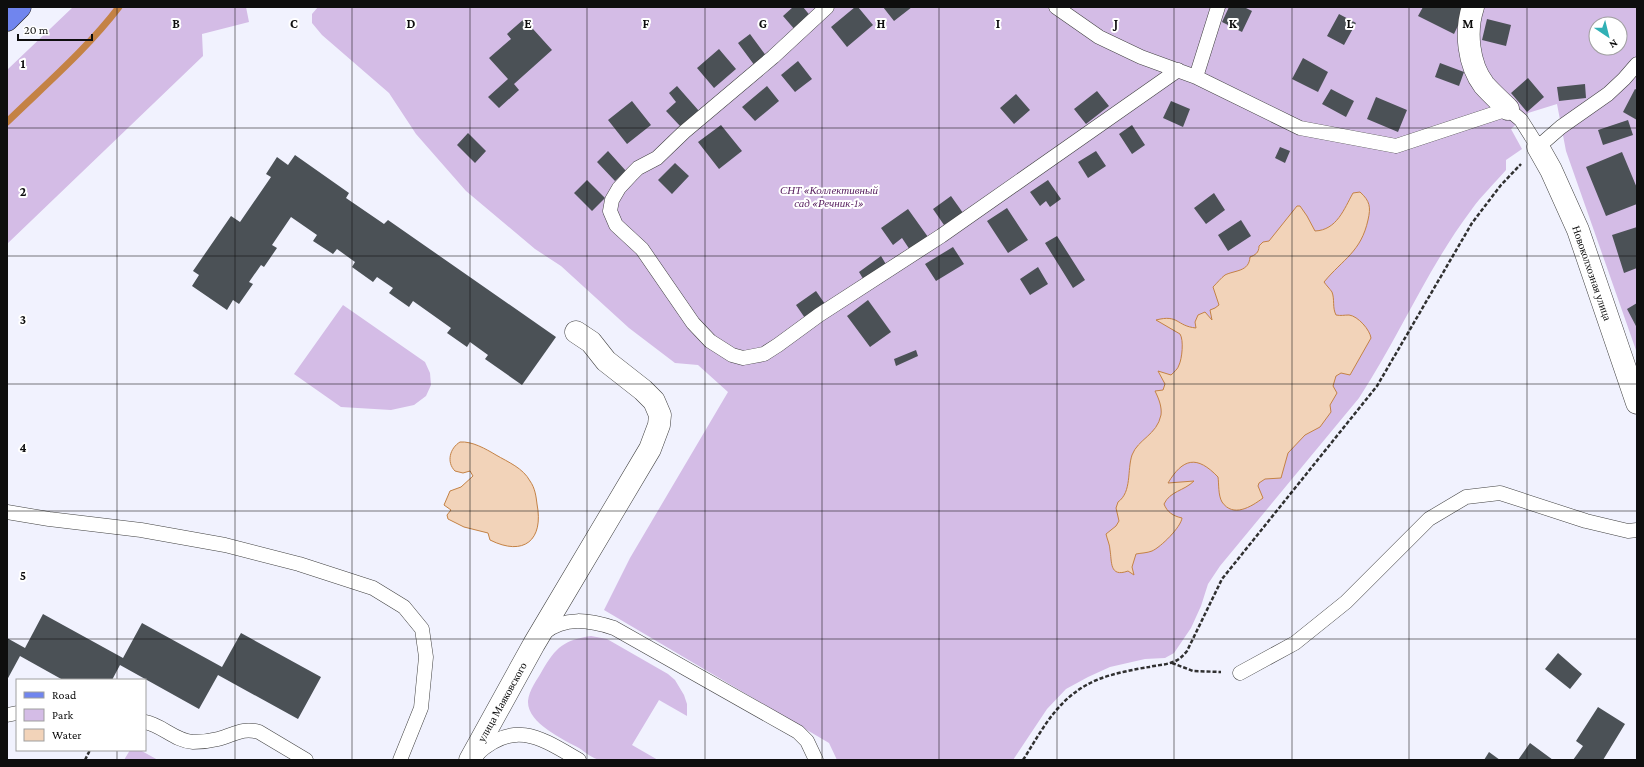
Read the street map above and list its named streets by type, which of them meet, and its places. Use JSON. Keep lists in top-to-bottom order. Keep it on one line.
{"streets":{"street":["Новоколхозная улица","улица Маяковского"]},"parks":["СНТ «Коллективный сад «Речник-1»"],"legend":["Road","Park","Water"],"scale_bar":"20 m","north":"bottom right","grid":{"columns":["B","C","D","E","F","G","H","I","J","K","L","M"],"rows":["1","2","3","4","5"]}}
